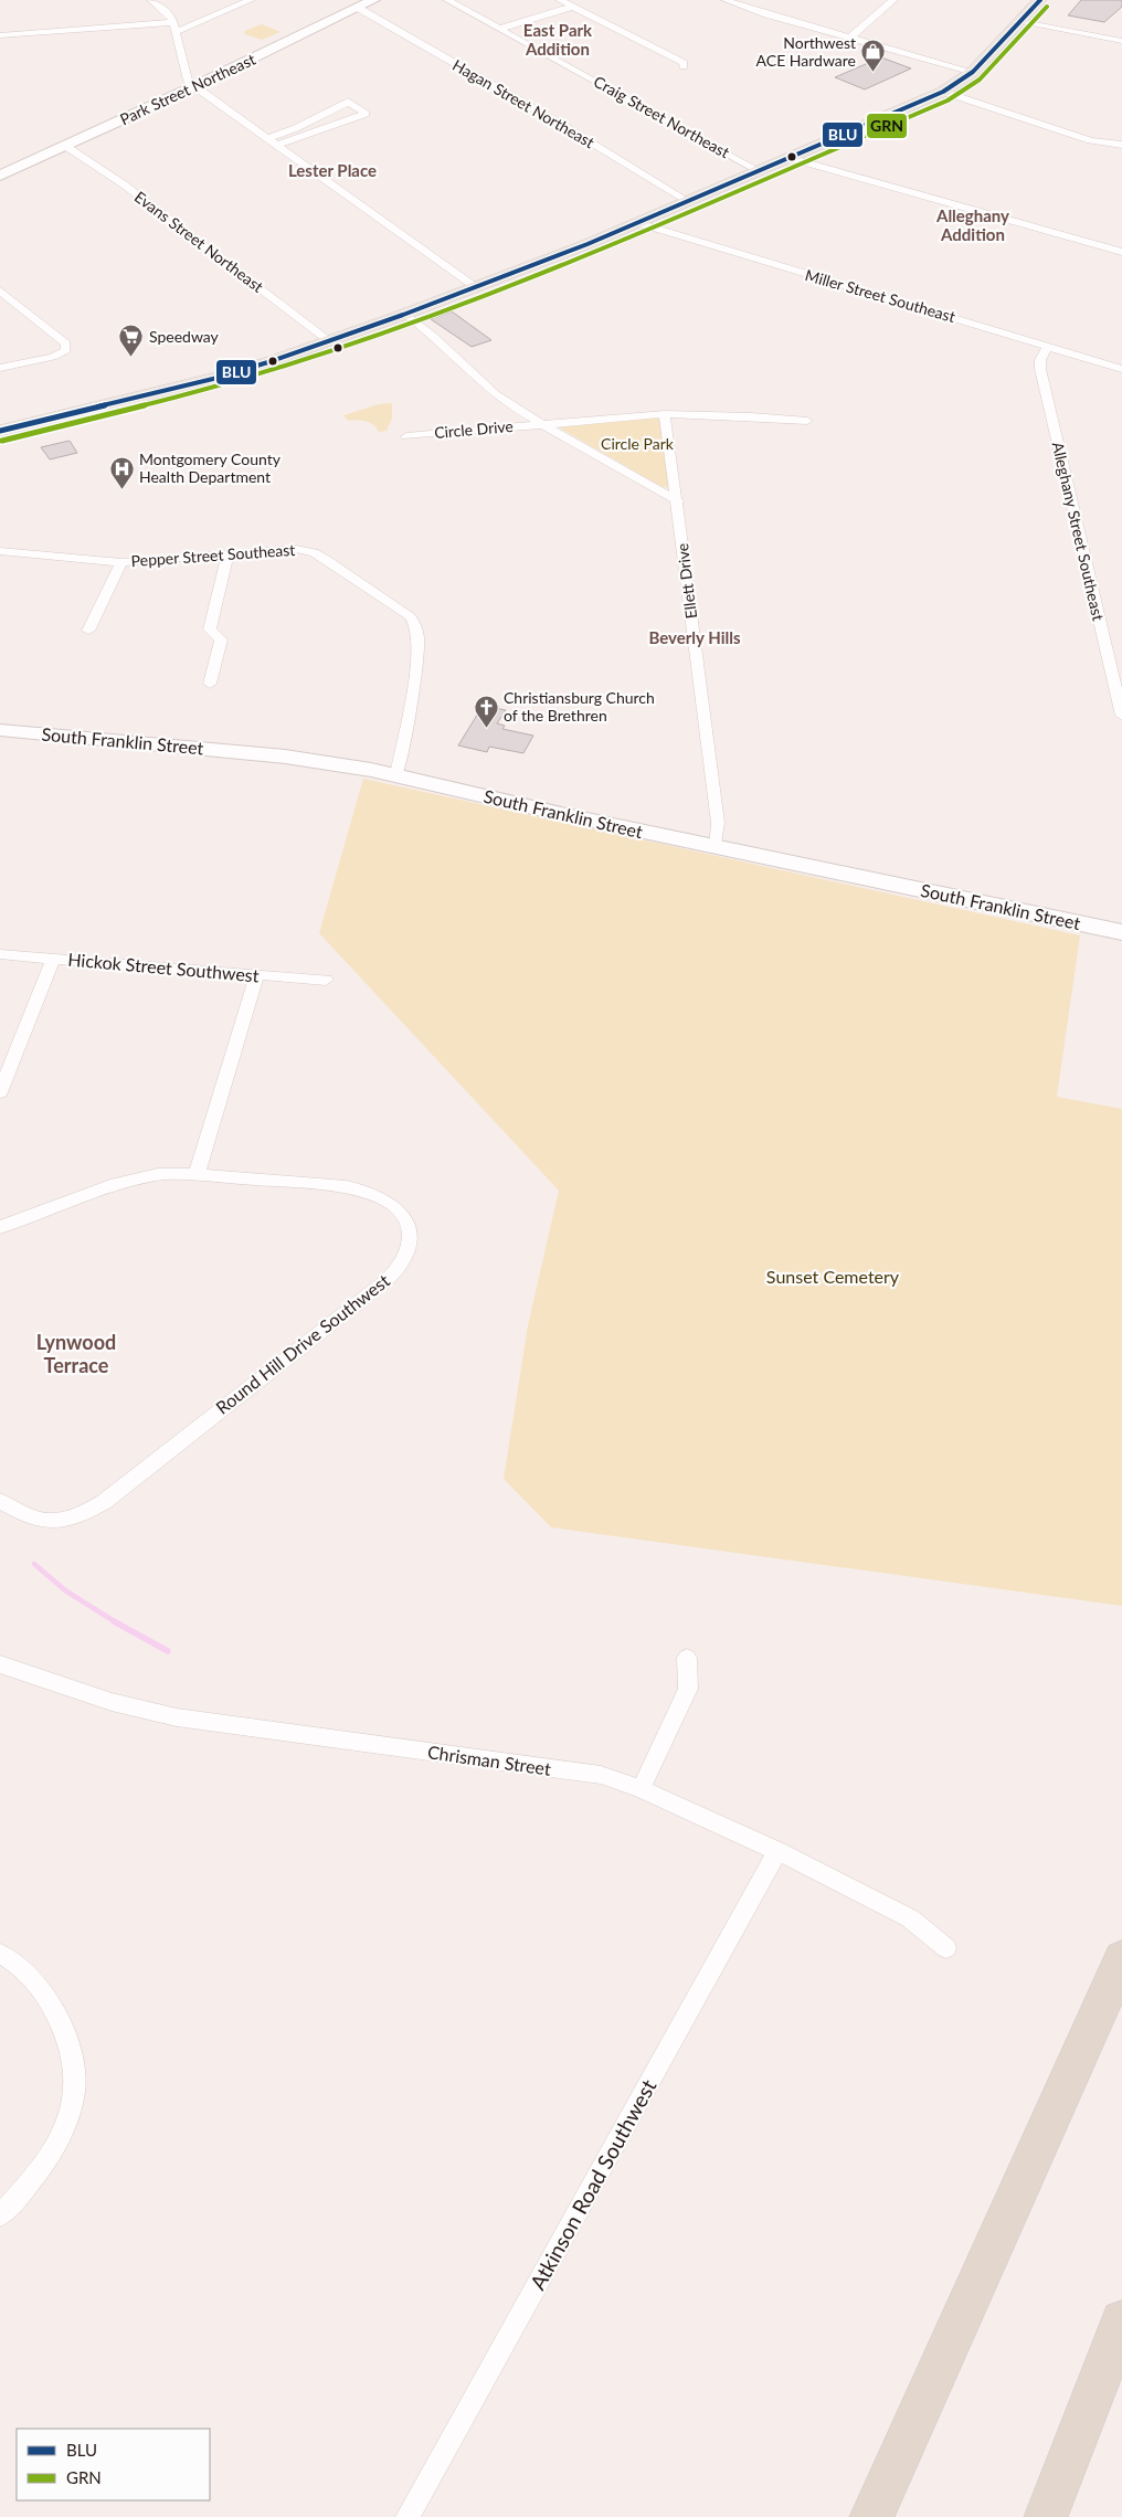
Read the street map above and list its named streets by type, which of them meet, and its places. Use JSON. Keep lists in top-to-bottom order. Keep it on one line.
{"streets":{"main road":["Park Street Northeast","South Franklin Street"],"street":["Hagan Street Northeast","Craig Street Northeast","Evans Street Northeast","Miller Street Southeast","Circle Drive","Alleghany Street Southeast","Pepper Street Southeast","Ellett Drive","Hickok Street Southwest","Round Hill Drive Southwest","Chrisman Street","Atkinson Road Southwest"]},"crossings":[["Park Street Northeast","Hagan Street Northeast"],["Park Street Northeast","Evans Street Northeast"],["Miller Street Southeast","Alleghany Street Southeast"],["Circle Drive","Ellett Drive"],["Pepper Street Southeast","South Franklin Street"],["Ellett Drive","South Franklin Street"],["Chrisman Street","Atkinson Road Southwest"]],"districts":["East Park Addition","Lester Place","Alleghany Addition","Beverly Hills","Lynwood Terrace"],"parks":["Circle Park","Sunset Cemetery"],"places":{"shop":["Northwest ACE Hardware"],"supermarket":["Speedway"],"hospital":["Montgomery County Health Department"],"church":["Christiansburg Church of the Brethren"]},"lines":["transit line BLU","transit line GRN"],"legend":["BLU","GRN"]}
